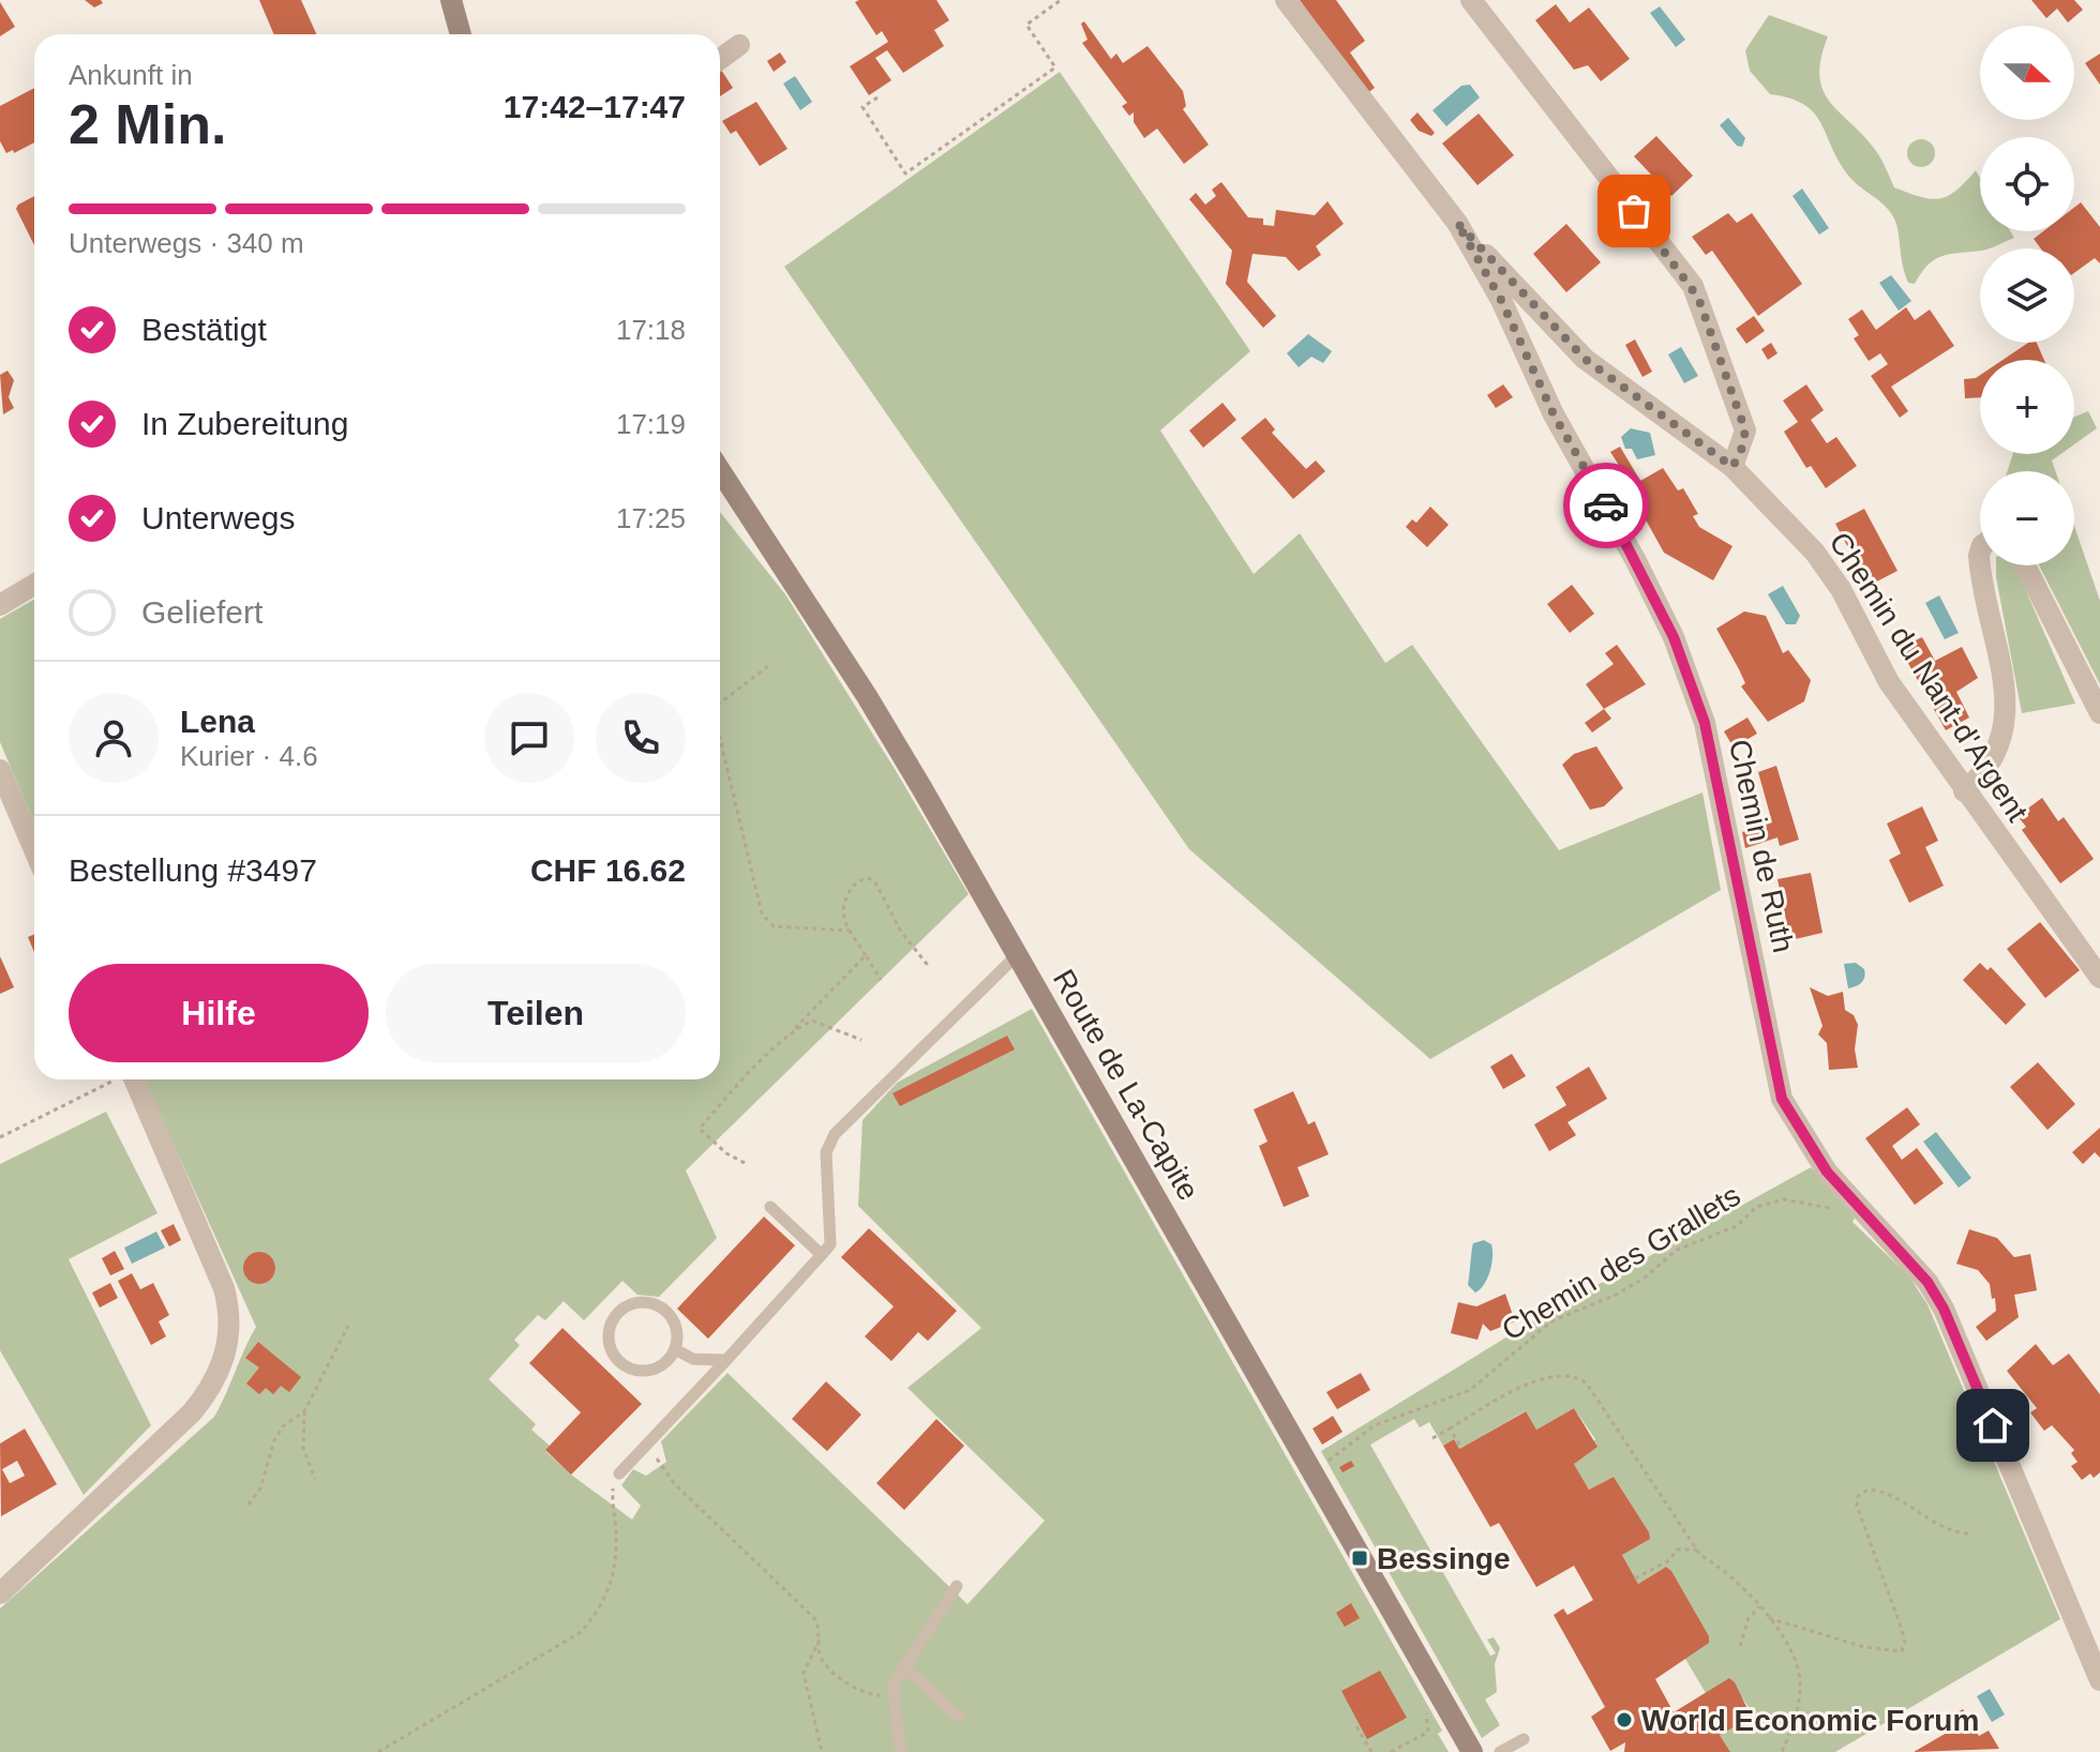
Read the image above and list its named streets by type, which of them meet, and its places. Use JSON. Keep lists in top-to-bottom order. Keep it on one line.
{"streets":{"street":["Chemin du Nant-d'Argent","Chemin de Ruth","Route de La-Capite"],"path":["Chemin des Grallets"]},"crossings":[["Chemin du Nant-d'Argent","Chemin de Ruth"],["Route de La-Capite","Chemin des Grallets"]],"places":{"transit":["Bessinge"],"other":["World Economic Forum"]},"north":"right","page":{"map_buttons":["+","−"],"heading":["2 Min.","Ankunft in","17:42–17:47"],"panel":["Lena","Kurier · 4.6","Bestellung #3497","CHF 16.62"],"bar":"Unterwegs · 340 m","list":[["Bestätigt","17:18"],["In Zubereitung","17:19"],["Unterwegs","17:25"],"Geliefert"],"buttons":["Hilfe","Teilen"]}}
